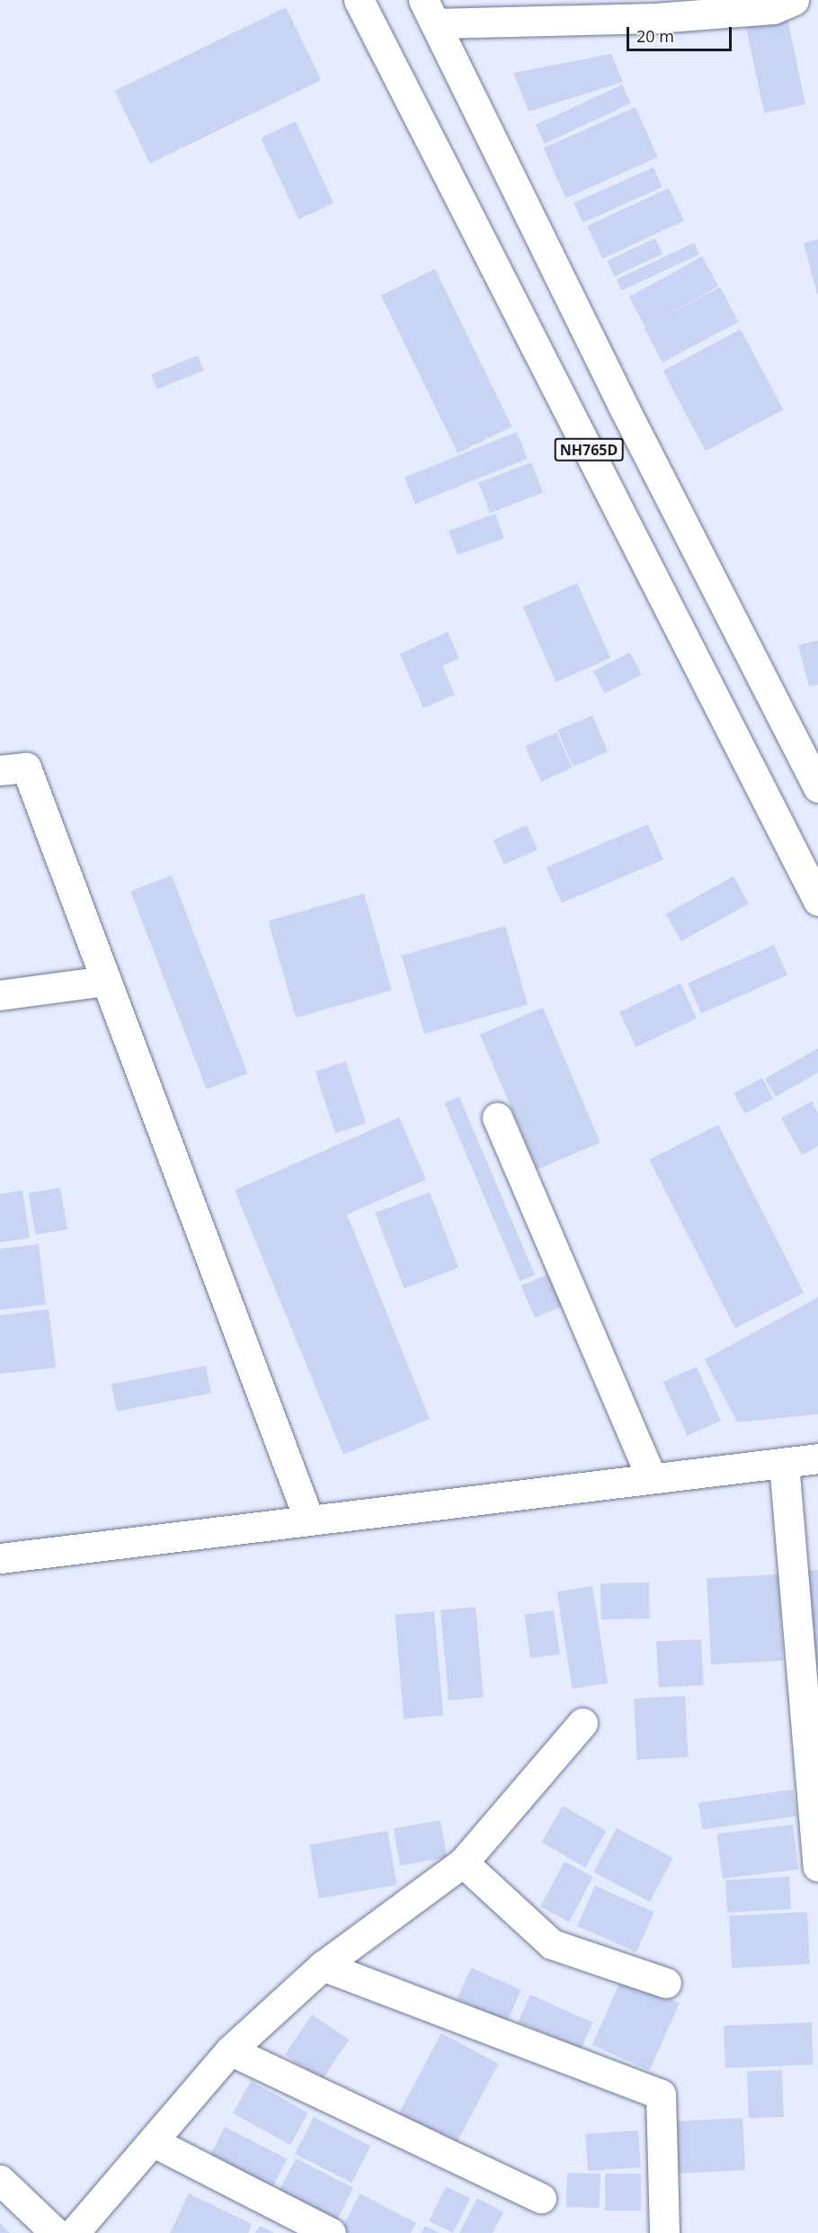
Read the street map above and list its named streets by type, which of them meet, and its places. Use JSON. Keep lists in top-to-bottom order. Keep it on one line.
{"streets":{"main road":["NH765D"]},"scale_bar":"20 m"}
